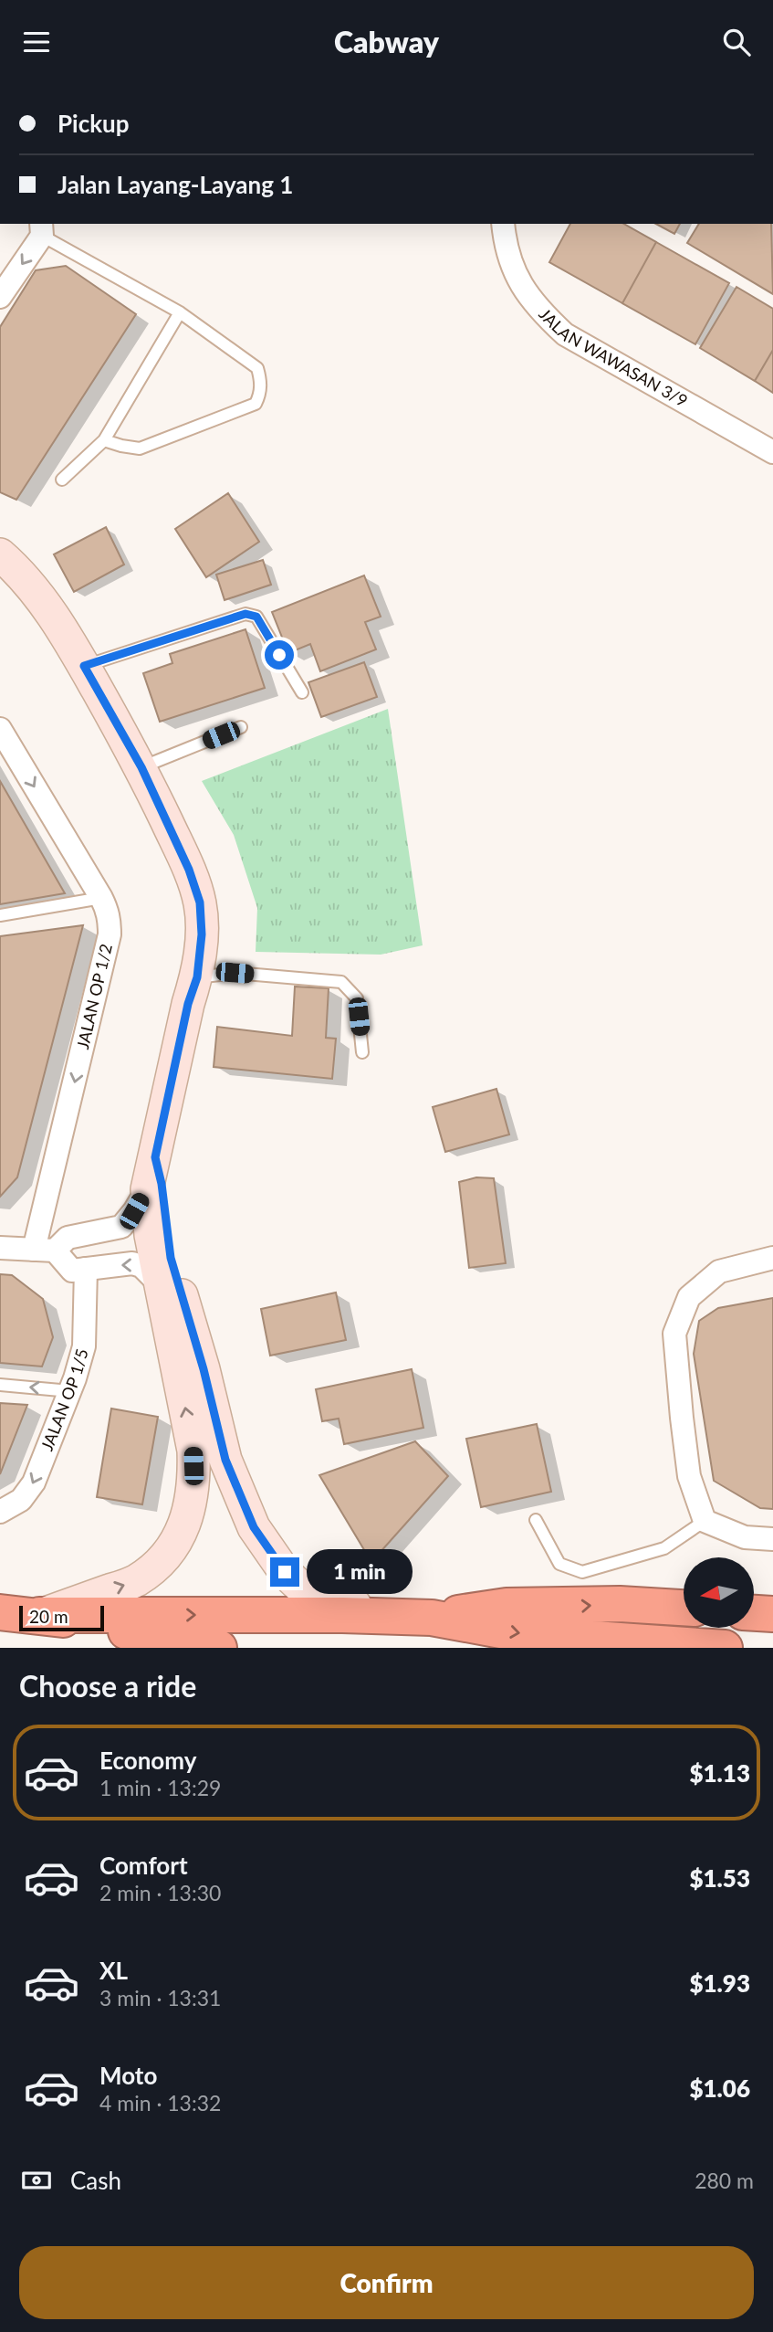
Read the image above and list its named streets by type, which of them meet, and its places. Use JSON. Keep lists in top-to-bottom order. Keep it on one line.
{"streets":{"street":["JALAN WAWASAN 3/9","JALAN OP 1/2","JALAN OP 1/5"]},"one_way":["JALAN OP 1/5"],"scale_bar":"20 m","north":"left","page":{"header":"Cabway","banner":["Pickup","Jalan Layang-Layang 1"],"bubble":"1 min","scale":"20 m","heading":"Choose a ride","list":[{"name":"Economy","note":"1 min · 13:29","value":"$1.13"},{"name":"Comfort","note":"2 min · 13:30","value":"$1.53"},{"name":"XL","note":"3 min · 13:31","value":"$1.93"},{"name":"Moto","note":"4 min · 13:32","value":"$1.06"}],"pay":["Cash","280 m"],"buttons":"Confirm"}}
